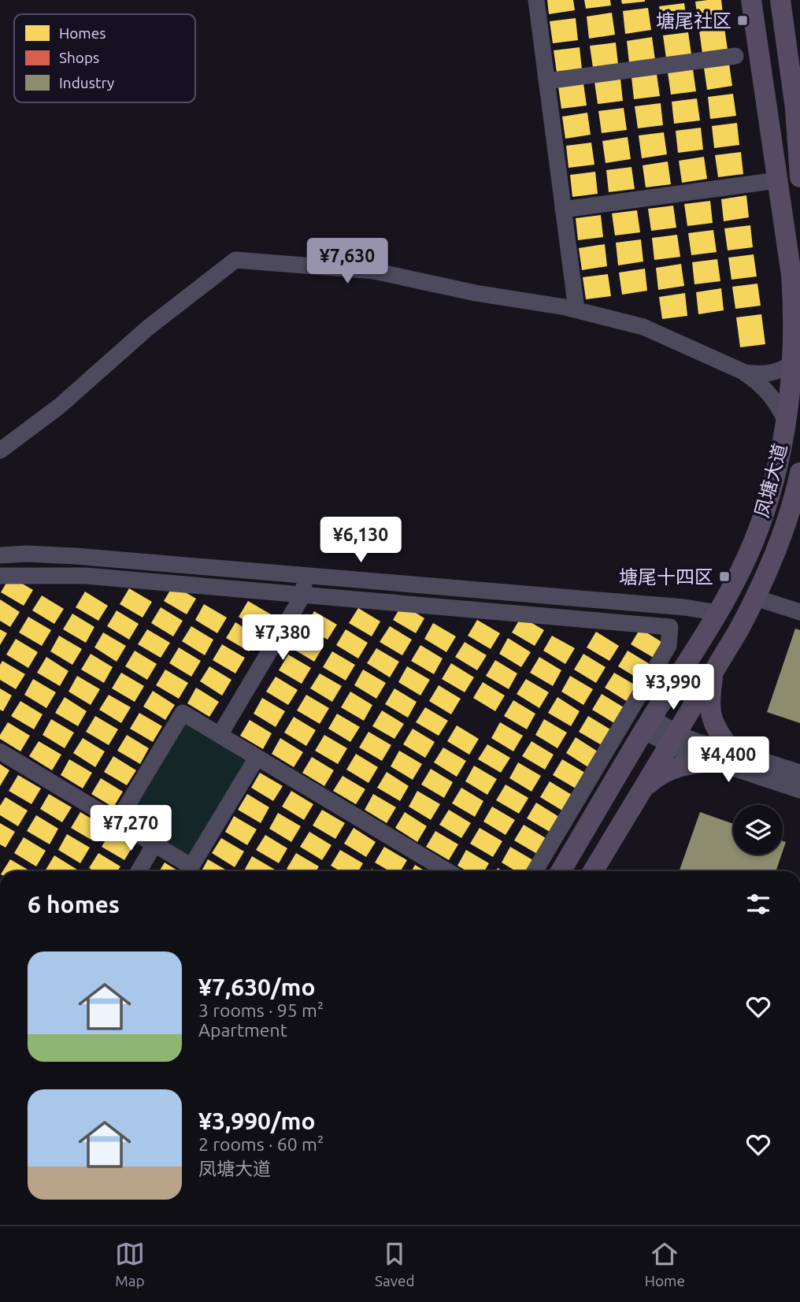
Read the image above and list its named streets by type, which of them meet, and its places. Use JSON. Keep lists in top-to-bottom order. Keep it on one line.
{"streets":{"main road":["凤塘大道"]},"places":{"transit":["塘尾社区","塘尾十四区"]},"legend":["Homes","Shops","Industry"],"page":{"price":["¥7,630","¥6,130","¥7,380","¥3,990","¥4,400","¥7,270"],"heading":"6 homes","list":[{"name":"¥7,630/mo","note":"3 rooms · 95 m² · Apartment"},{"name":"¥3,990/mo","note":"2 rooms · 60 m² · 凤塘大道"}],"tabs":["Map","Saved","Home"]}}
